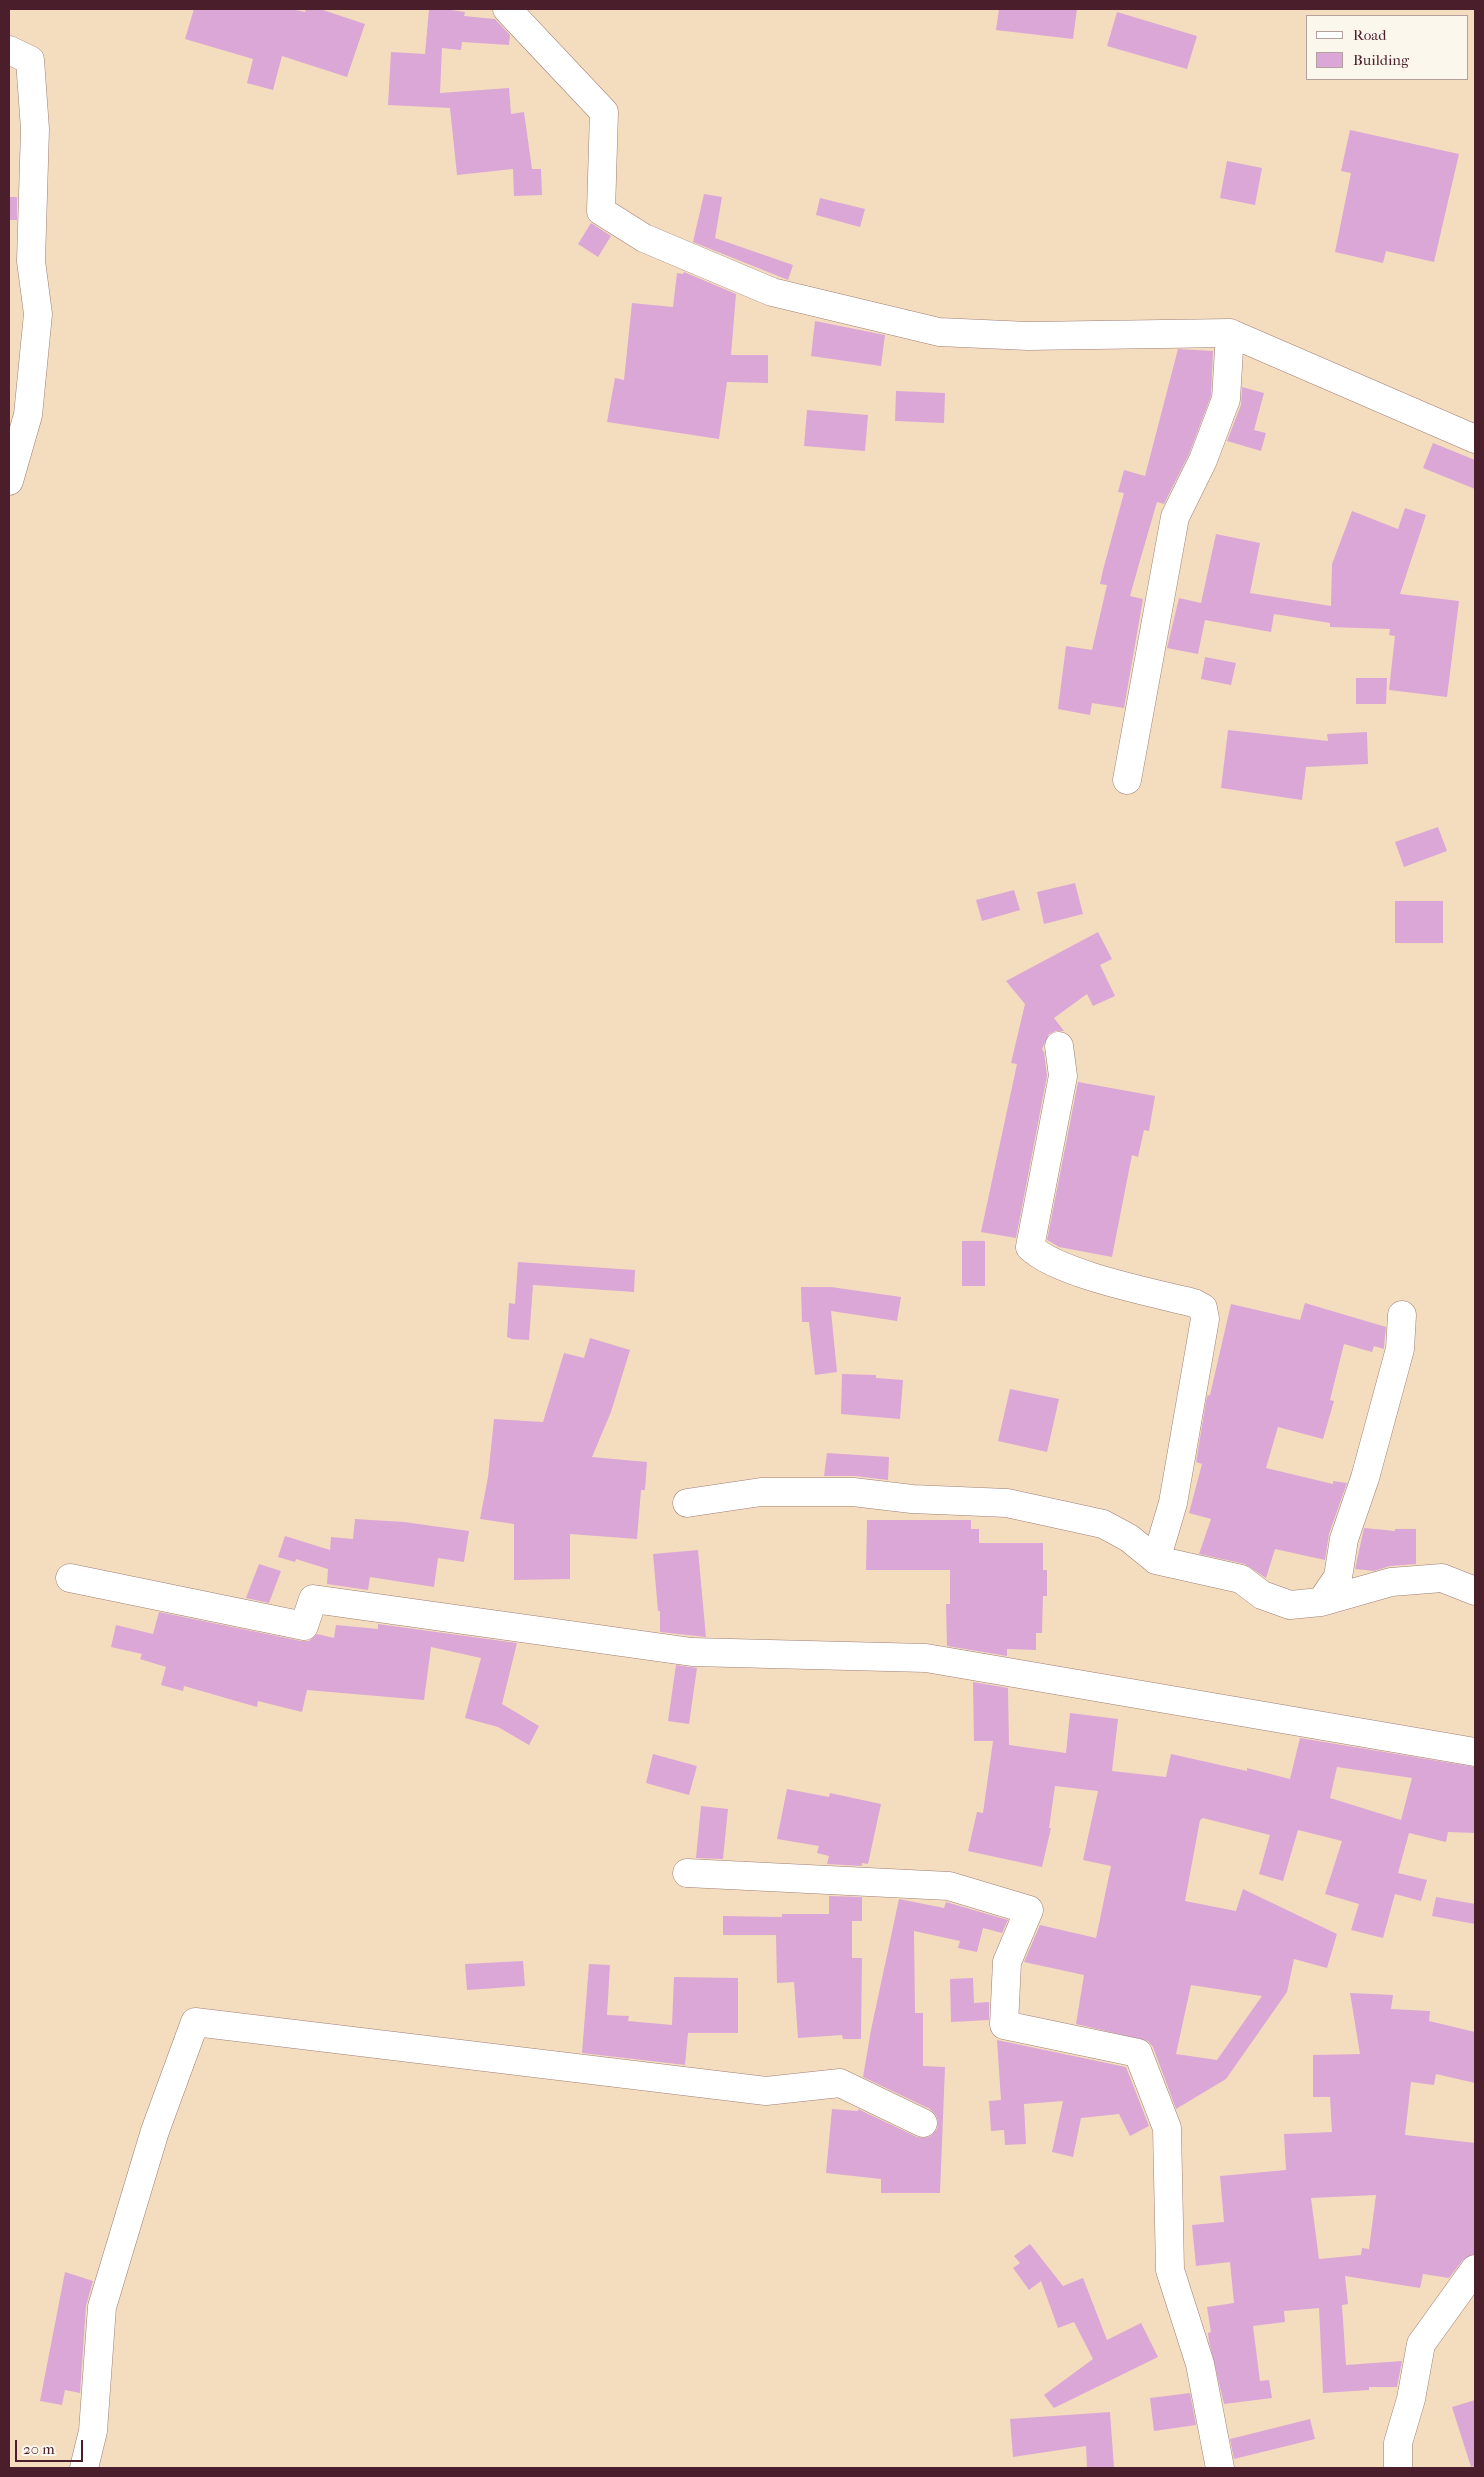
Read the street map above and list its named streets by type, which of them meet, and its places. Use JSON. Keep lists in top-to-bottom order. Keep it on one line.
{"legend":["Road","Building"],"scale_bar":"20 m"}
